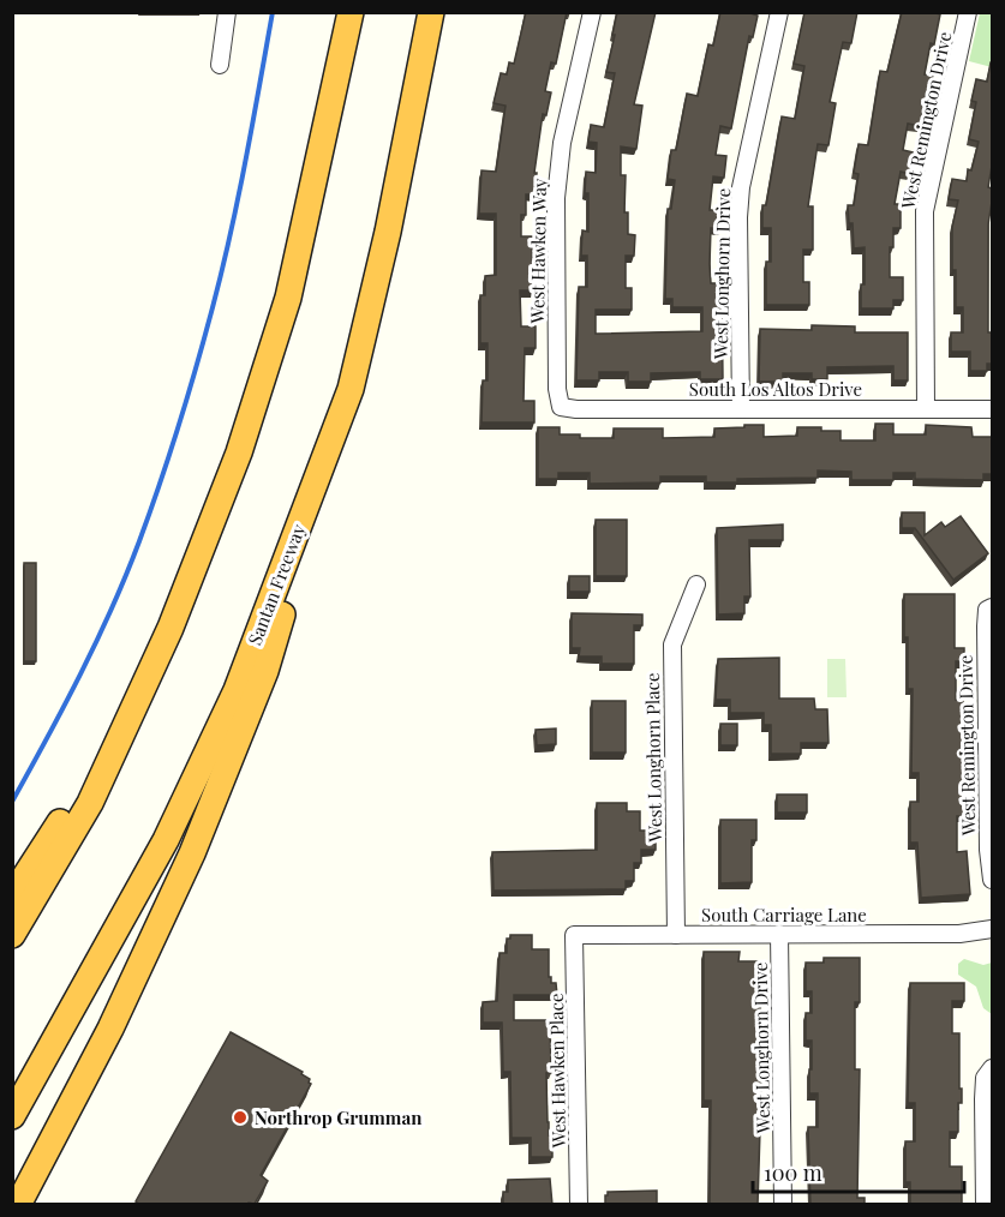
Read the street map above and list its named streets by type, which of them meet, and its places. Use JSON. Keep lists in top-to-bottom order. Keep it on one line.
{"streets":{"highway":["Santan Freeway"],"street":["West Remington Drive","West Hawken Way","West Longhorn Drive","South Los Altos Drive","West Longhorn Place","South Carriage Lane","West Hawken Place"]},"crossings":[["West Remington Drive","South Los Altos Drive"],["West Hawken Way","South Los Altos Drive"],["West Longhorn Drive","South Los Altos Drive"],["West Longhorn Drive","South Carriage Lane"],["West Longhorn Place","South Carriage Lane"],["South Carriage Lane","West Hawken Place"]],"places":["Northrop Grumman"],"scale_bar":"100 m"}
